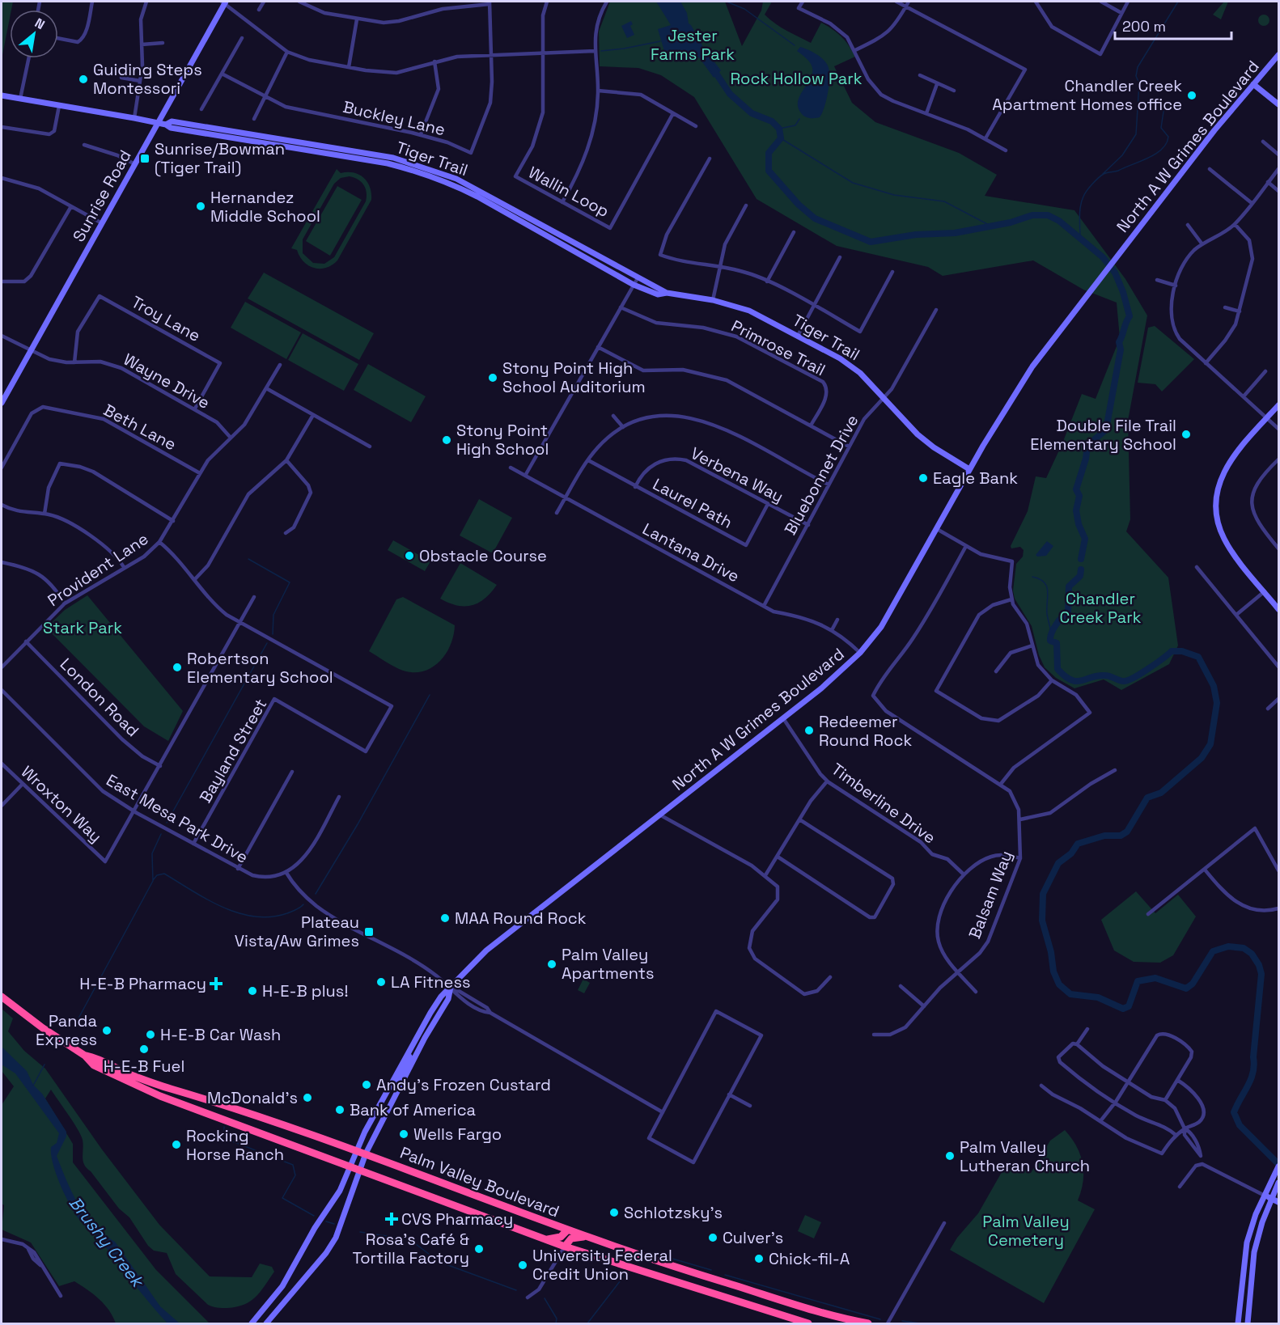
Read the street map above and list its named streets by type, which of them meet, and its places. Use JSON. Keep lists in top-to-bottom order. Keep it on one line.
{"streets":{"highway":["Palm Valley Boulevard"],"main road":["North A W Grimes Boulevard","Tiger Trail","Sunrise Road"],"street":["Buckley Lane","Wallin Loop","Troy Lane","Primrose Trail","Wayne Drive","Beth Lane","Verbena Way","Bluebonnet Drive","Laurel Path","Lantana Drive","Provident Lane","London Road","Bayland Street","Timberline Drive","Wroxton Way","East Mesa Park Drive","Balsam Way"]},"crossings":[["North A W Grimes Boulevard","Tiger Trail"],["North A W Grimes Boulevard","Lantana Drive"],["North A W Grimes Boulevard","Timberline Drive"],["North A W Grimes Boulevard","Palm Valley Boulevard"],["Tiger Trail","Sunrise Road"],["Tiger Trail","Bluebonnet Drive"],["Sunrise Road","Wayne Drive"],["Troy Lane","Wayne Drive"],["Wayne Drive","Provident Lane"],["Beth Lane","Provident Lane"],["Verbena Way","Bluebonnet Drive"],["Verbena Way","Laurel Path"],["Bluebonnet Drive","Lantana Drive"],["Provident Lane","London Road"],["Provident Lane","Bayland Street"],["Bayland Street","East Mesa Park Drive"],["Wroxton Way","East Mesa Park Drive"]],"water":["Brushy Creek"],"parks":["Jester Farms Park","Rock Hollow Park","Chandler Creek Park","Stark Park","Palm Valley Cemetery"],"places":{"other":["Guiding Steps Montessori","Chandler Creek Apartment Homes office","Hernandez Middle School","Stony Point High School Auditorium","Double File Trail Elementary School","Stony Point High School","Eagle Bank","Obstacle Course","Robertson Elementary School","Redeemer Round Rock","MAA Round Rock","Palm Valley Apartments","LA Fitness","H-E-B plus!","Panda Express","H-E-B Car Wash","H-E-B Fuel","Andy's Frozen Custard","McDonald's","Bank of America","Wells Fargo","Rocking Horse Ranch","Palm Valley Lutheran Church","Schlotzsky's","Culver's","Rosa's Café & Tortilla Factory","Chick-fil-A","University Federal Credit Union"],"transit":["Sunrise/Bowman (Tiger Trail)","Plateau Vista/Aw Grimes"],"health":["H-E-B Pharmacy","CVS Pharmacy"]},"scale_bar":"200 m","north":"top right"}
